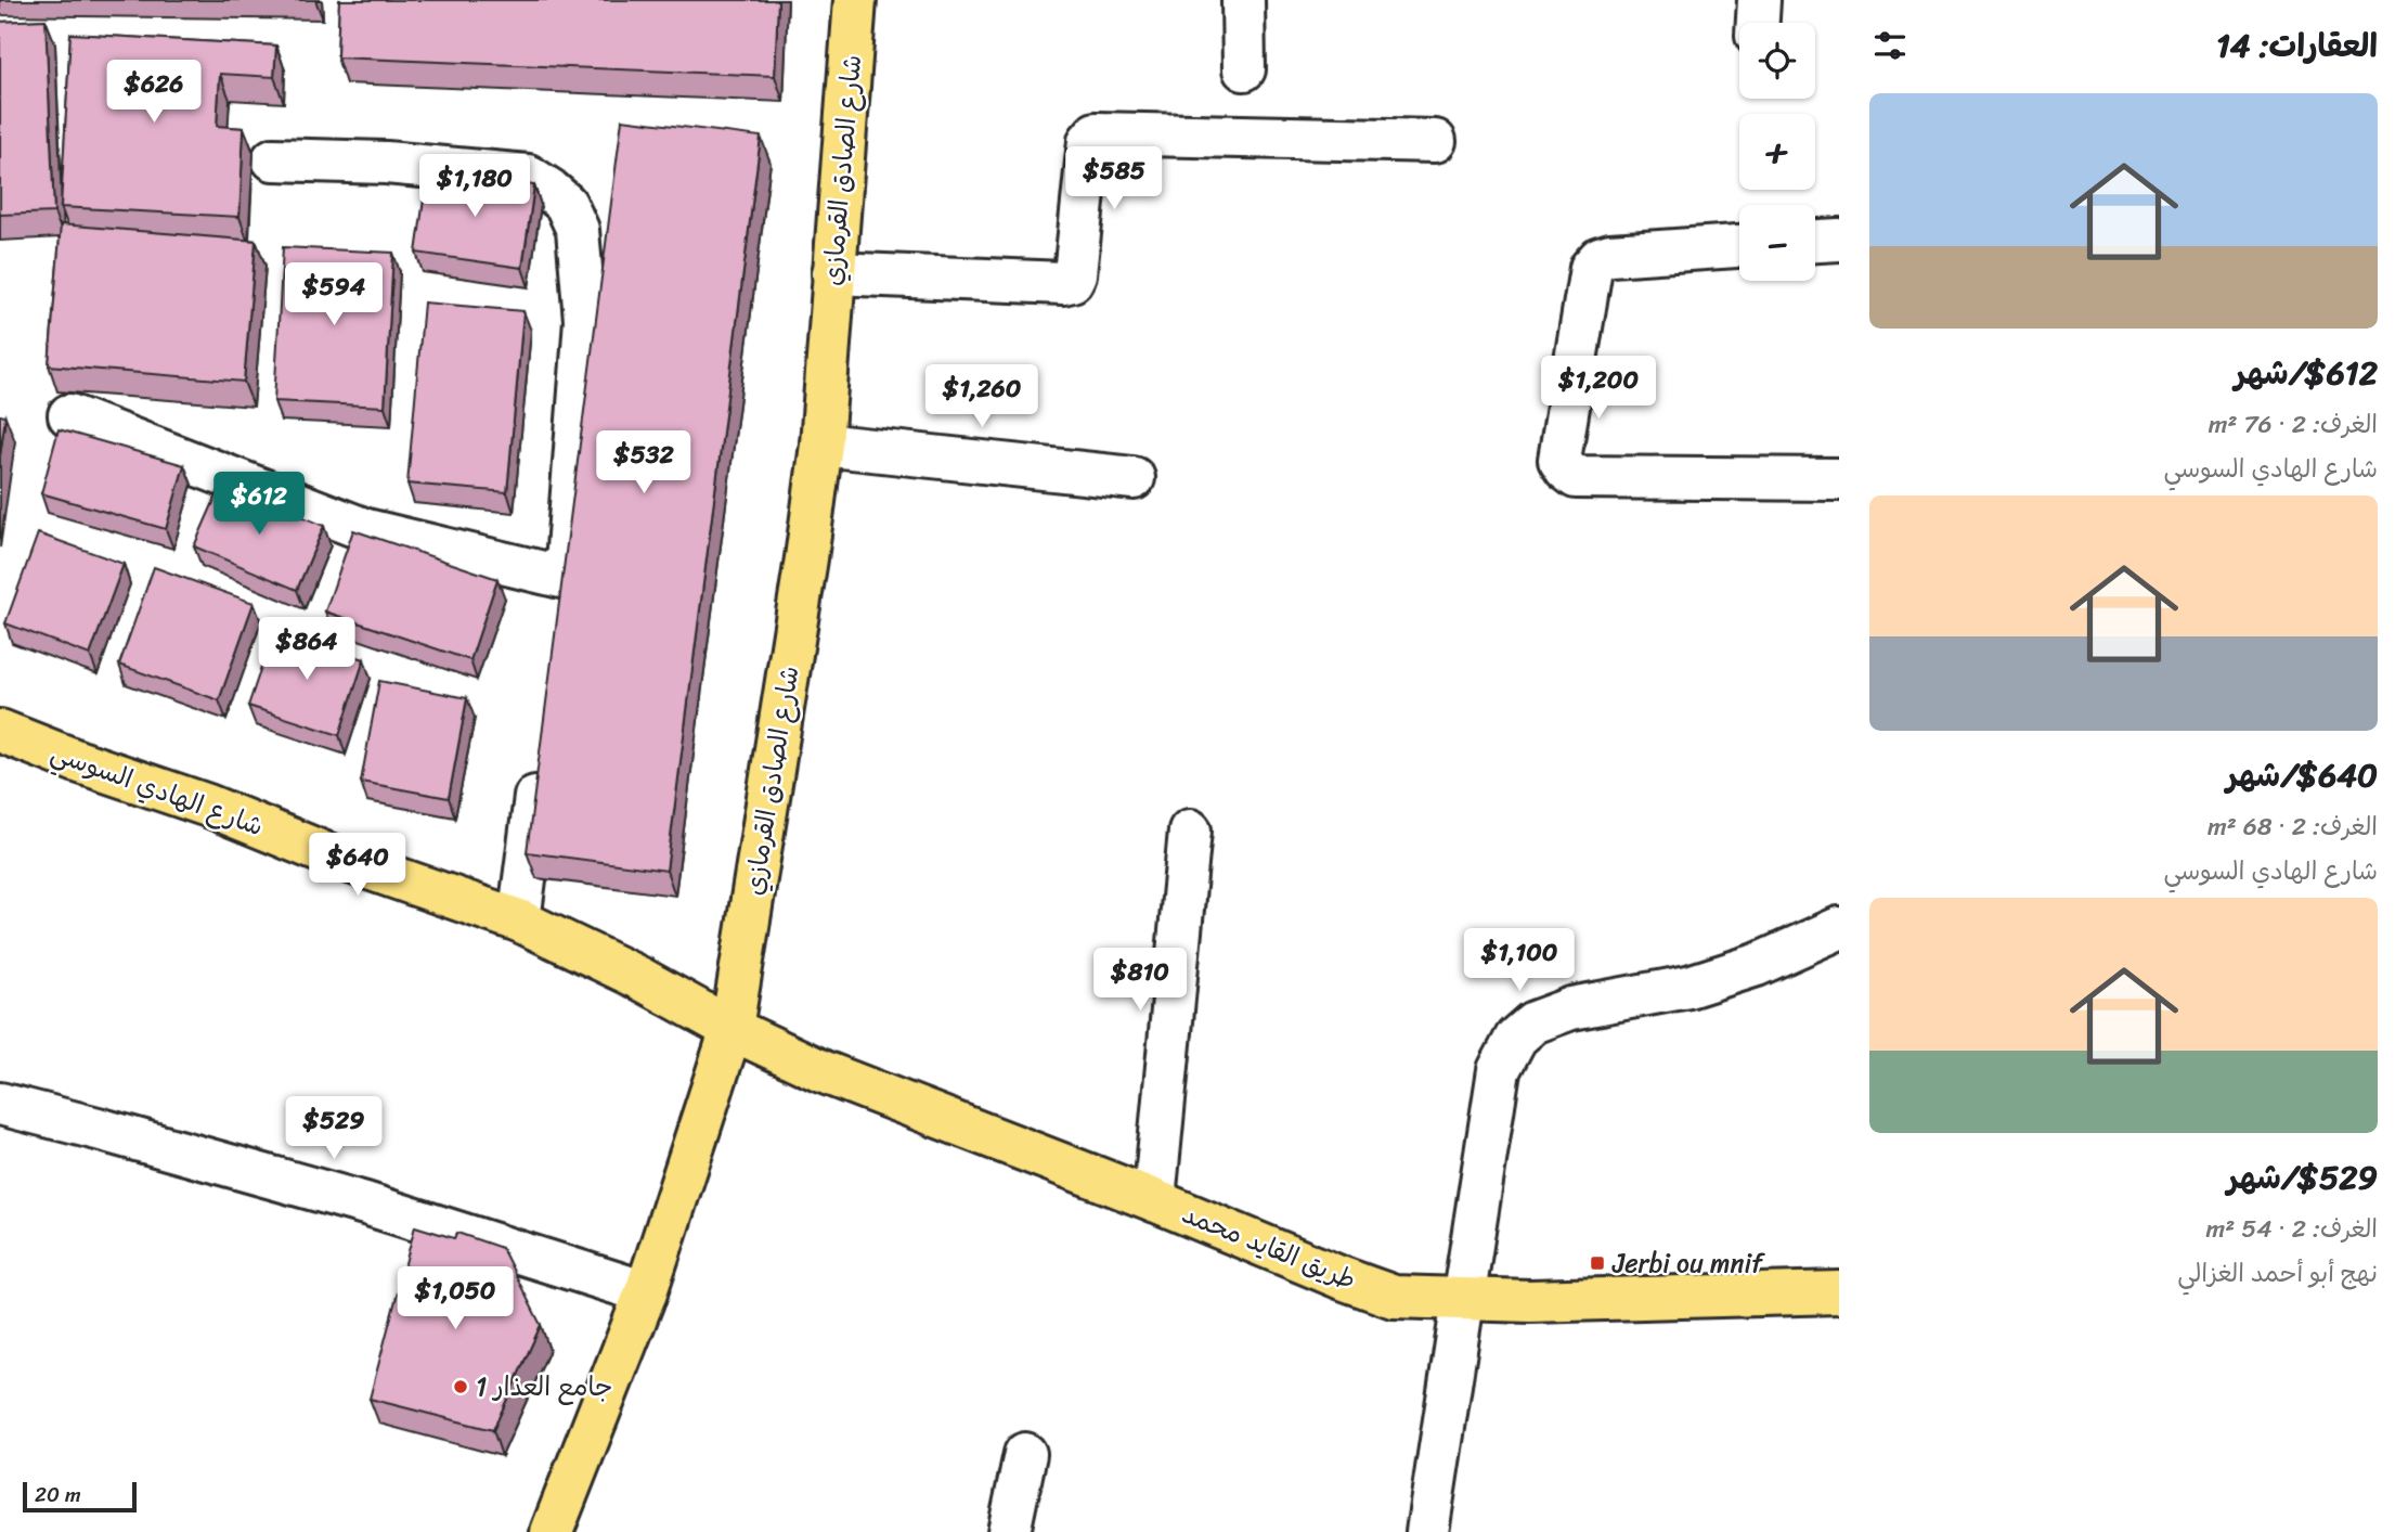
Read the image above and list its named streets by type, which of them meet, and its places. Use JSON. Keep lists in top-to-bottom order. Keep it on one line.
{"streets":{"main road":["شارع الصادق القرمازي","شارع الهادي السوسي","طريق القايد محمد"]},"crossings":[["شارع الصادق القرمازي","شارع الهادي السوسي"],["شارع الصادق القرمازي","طريق القايد محمد"],["شارع الهادي السوسي","طريق القايد محمد"]],"places":{"transit":["Jerbi ou mnif"],"other":["جامع العذار 1"]},"scale_bar":"20 m","page":{"heading":"العقارات: 14","map_buttons":["+","−"],"price":["$626","$585","$1,180","$594","$1,200","$1,260","$532","$612","$864","$640","$1,100","$810","$529","$1,050"],"list":[{"name":"$612/شهر","note":"الغرف: 2 · 76 m² · شارع الهادي السوسي"},{"name":"$640/شهر","note":"الغرف: 2 · 68 m² · شارع الهادي السوسي"},{"name":"$529/شهر","note":"الغرف: 2 · 54 m² · نهج أبو أحمد الغزالي"}],"scale":"20 m"}}
